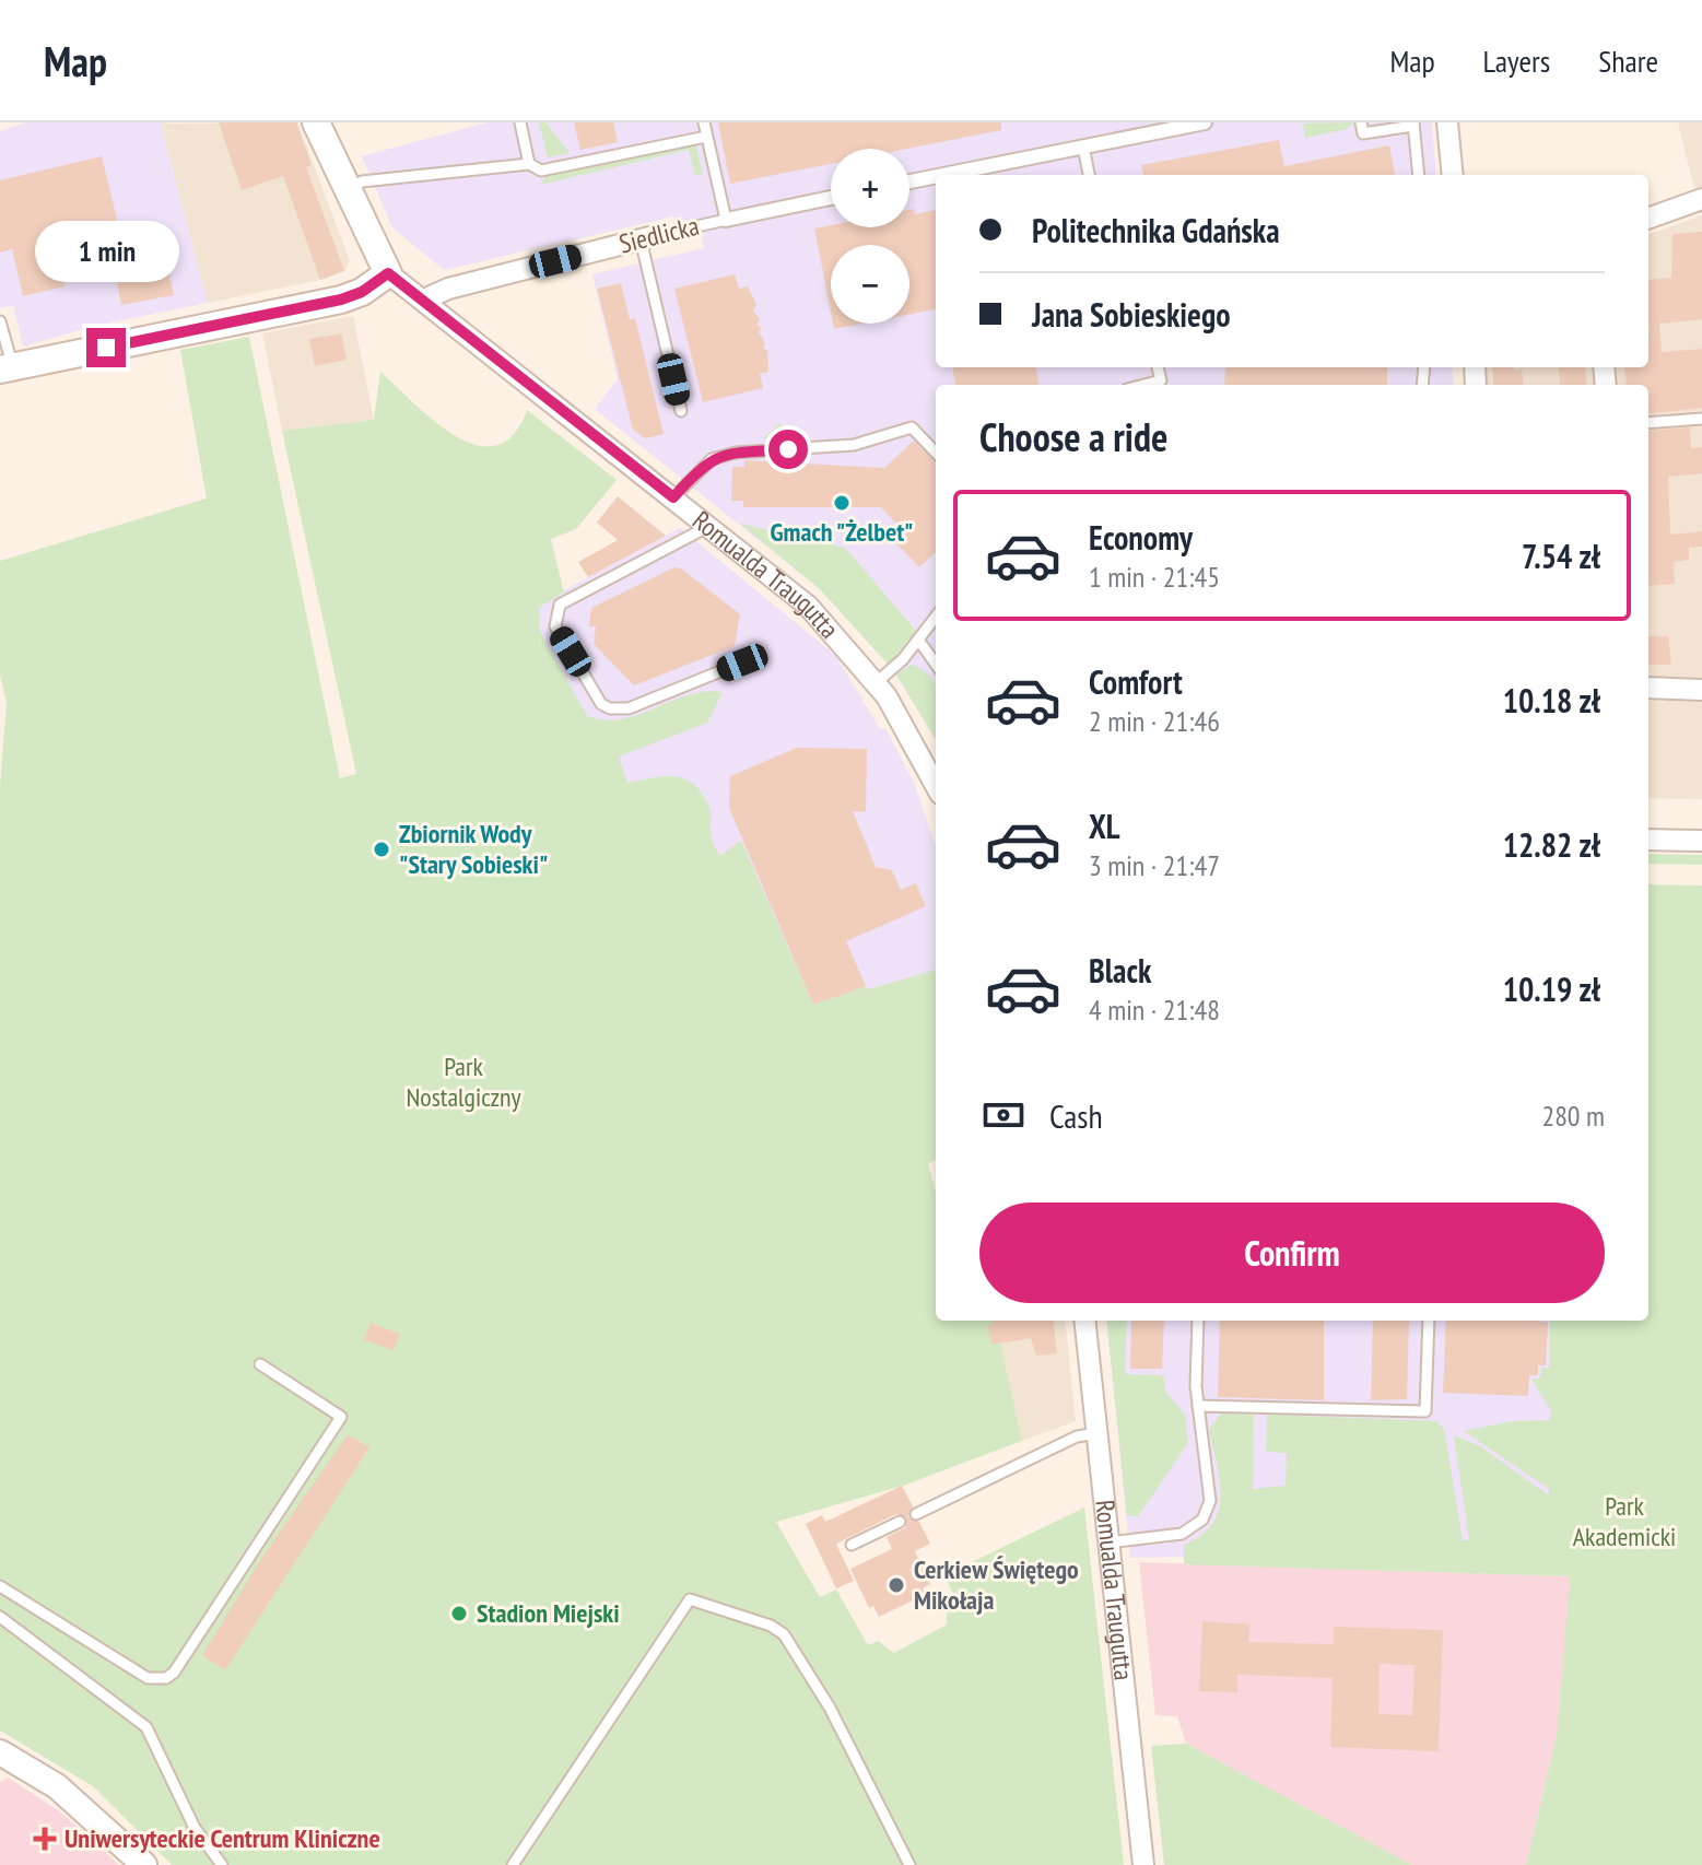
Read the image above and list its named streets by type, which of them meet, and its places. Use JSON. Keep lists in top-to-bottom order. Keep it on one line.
{"streets":{"main road":["Romualda Traugutta"],"street":["Siedlicka"]},"crossings":[["Siedlicka","Romualda Traugutta"]],"parks":["Park Nostalgiczny","Park Akademicki"],"places":{"other":["Gmach \"Żelbet\"","Zbiornik Wody \"Stary Sobieski\"","Cerkiew Świętego Mikołaja","Stadion Miejski"],"health":["Uniwersyteckie Centrum Kliniczne"]},"page":{"header":"Map","nav":["Map","Layers","Share"],"map_buttons":["+","−"],"banner":["Politechnika Gdańska","Jana Sobieskiego"],"bubble":"1 min","heading":"Choose a ride","list":[{"name":"Economy","note":"1 min · 21:45","value":"7.54 zł"},{"name":"Comfort","note":"2 min · 21:46","value":"10.18 zł"},{"name":"XL","note":"3 min · 21:47","value":"12.82 zł"},{"name":"Black","note":"4 min · 21:48","value":"10.19 zł"}],"pay":["Cash","280 m"],"buttons":"Confirm"}}
